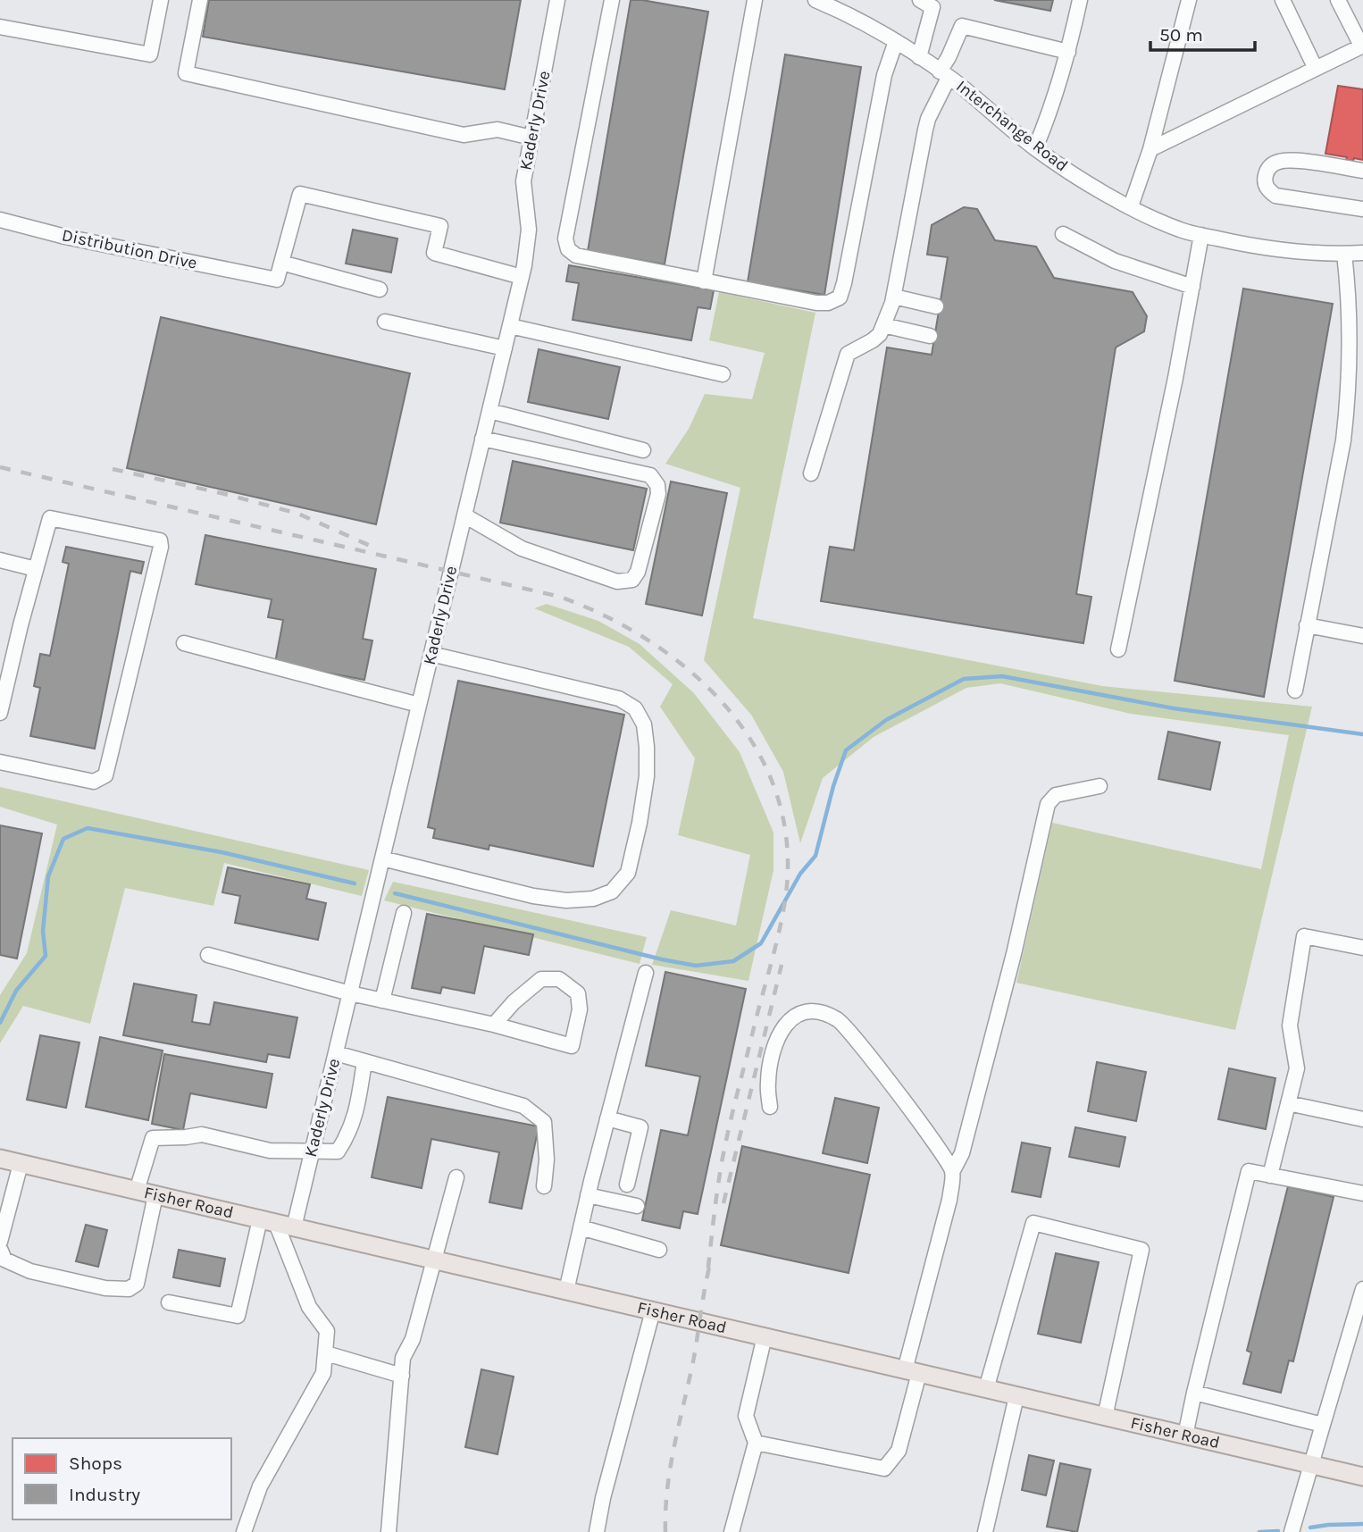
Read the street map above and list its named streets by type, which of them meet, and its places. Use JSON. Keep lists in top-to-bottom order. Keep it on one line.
{"streets":{"main road":["Fisher Road"],"street":["Kaderly Drive","Interchange Road","Distribution Drive"]},"crossings":[["Kaderly Drive","Fisher Road"]],"legend":["Shops","Industry"],"scale_bar":"50 m"}
